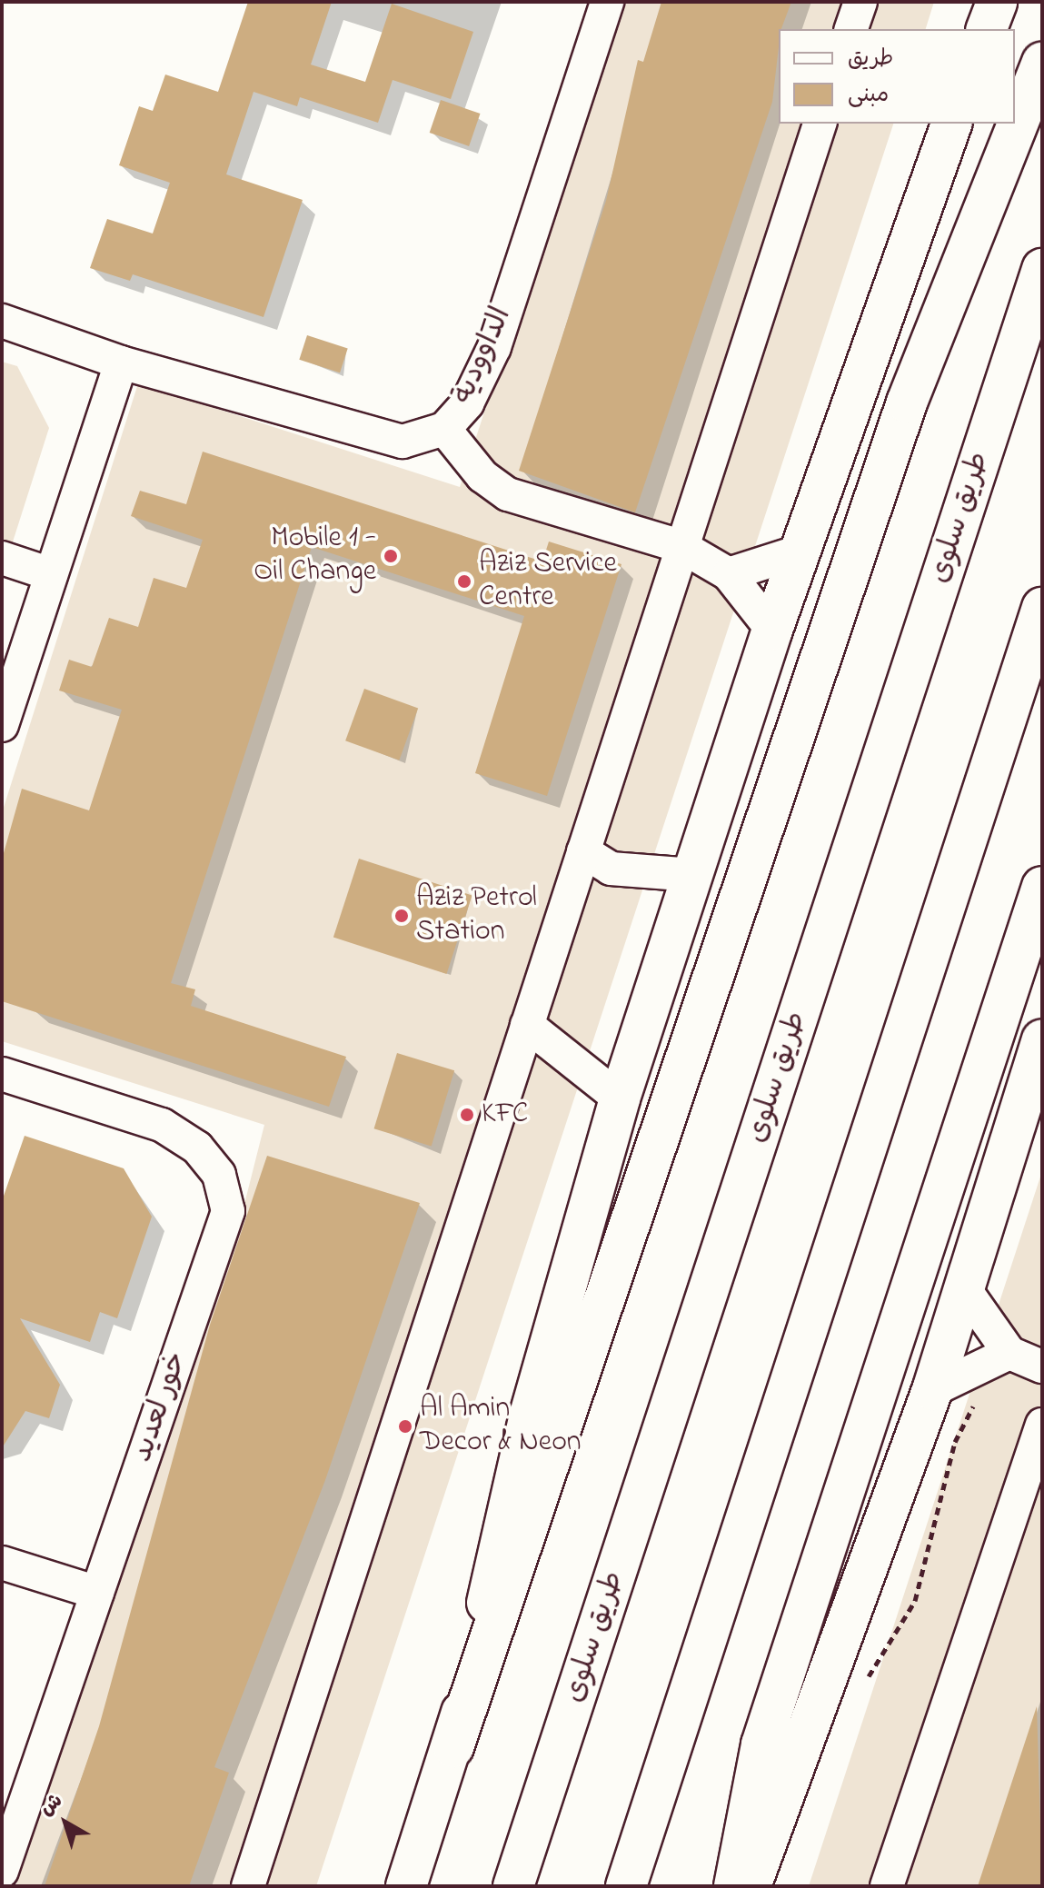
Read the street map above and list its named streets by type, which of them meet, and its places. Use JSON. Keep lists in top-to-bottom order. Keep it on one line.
{"streets":{"main road":["طريق سلوى"],"street":["الداوودية","خور لعديد"]},"places":["Mobile 1 - Oil Change","Aziz Service Centre","Aziz Petrol Station","KFC","Al Amin Decor & Neon"],"legend":["طريق","مبنى"],"north":"top left"}
